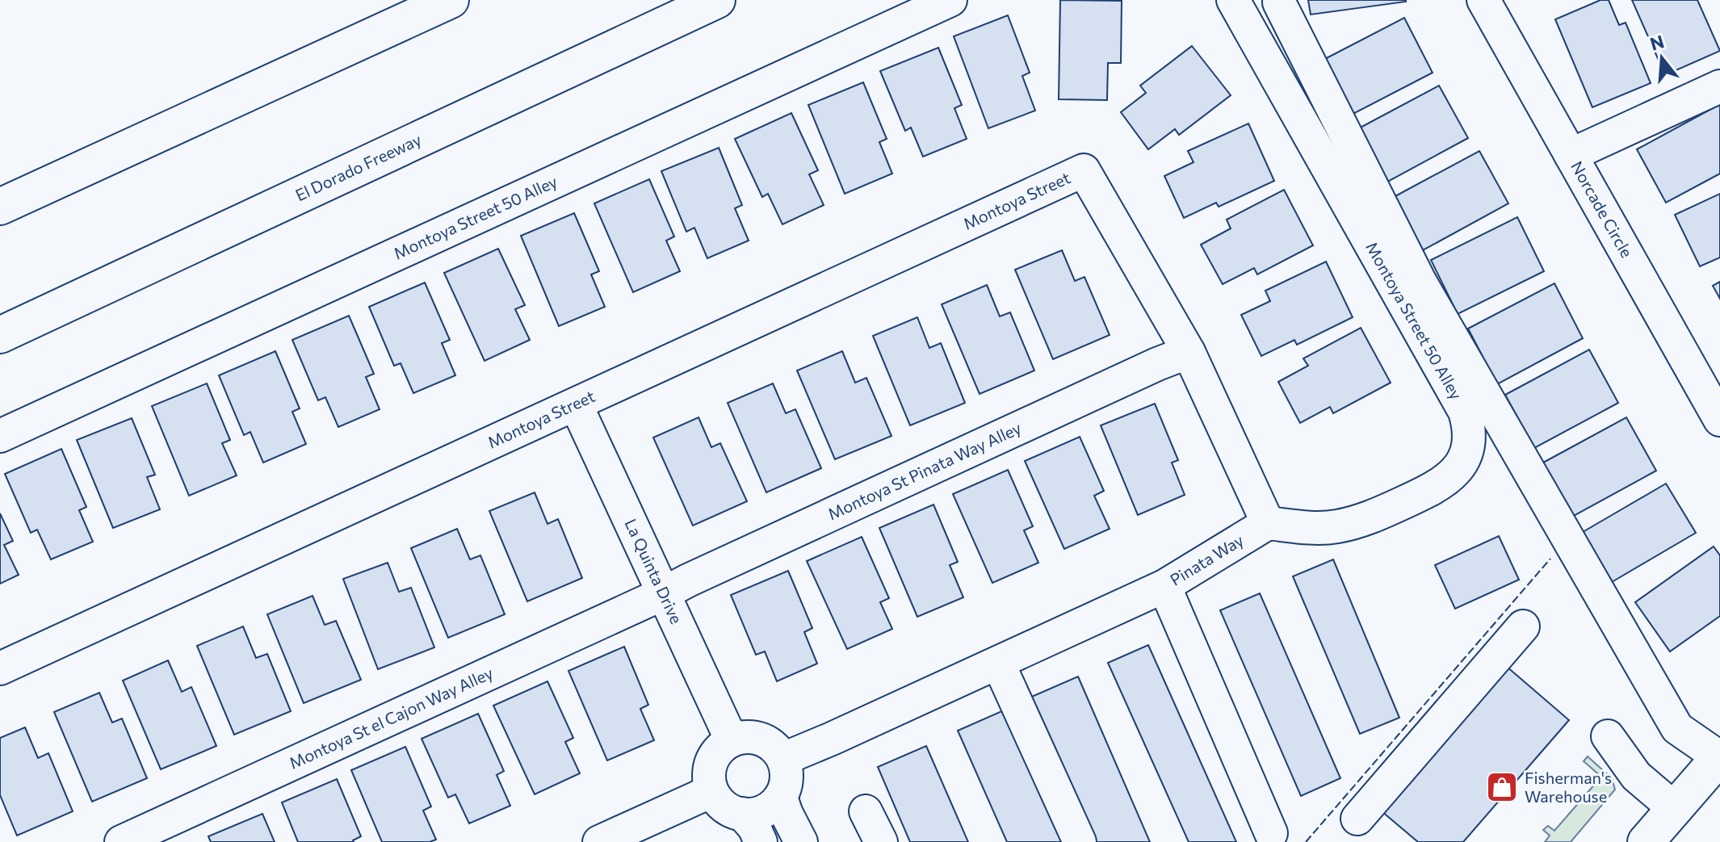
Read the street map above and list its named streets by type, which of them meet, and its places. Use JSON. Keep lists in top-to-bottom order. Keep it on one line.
{"streets":{"main road":["El Dorado Freeway"],"street":["Montoya Street","Norcade Circle","Montoya Street 50 Alley","Montoya St Pinata Way Alley","Pinata Way","La Quinta Drive","Montoya St el Cajon Way Alley"]},"crossings":[["Montoya Street","Montoya St Pinata Way Alley"],["Montoya Street","La Quinta Drive"],["Montoya Street 50 Alley","Pinata Way"],["Montoya St Pinata Way Alley","La Quinta Drive"],["Montoya St Pinata Way Alley","Montoya St el Cajon Way Alley"],["Pinata Way","La Quinta Drive"],["La Quinta Drive","Montoya St el Cajon Way Alley"]],"places":{"shop":["Fisherman's Warehouse"]},"north":"top"}
